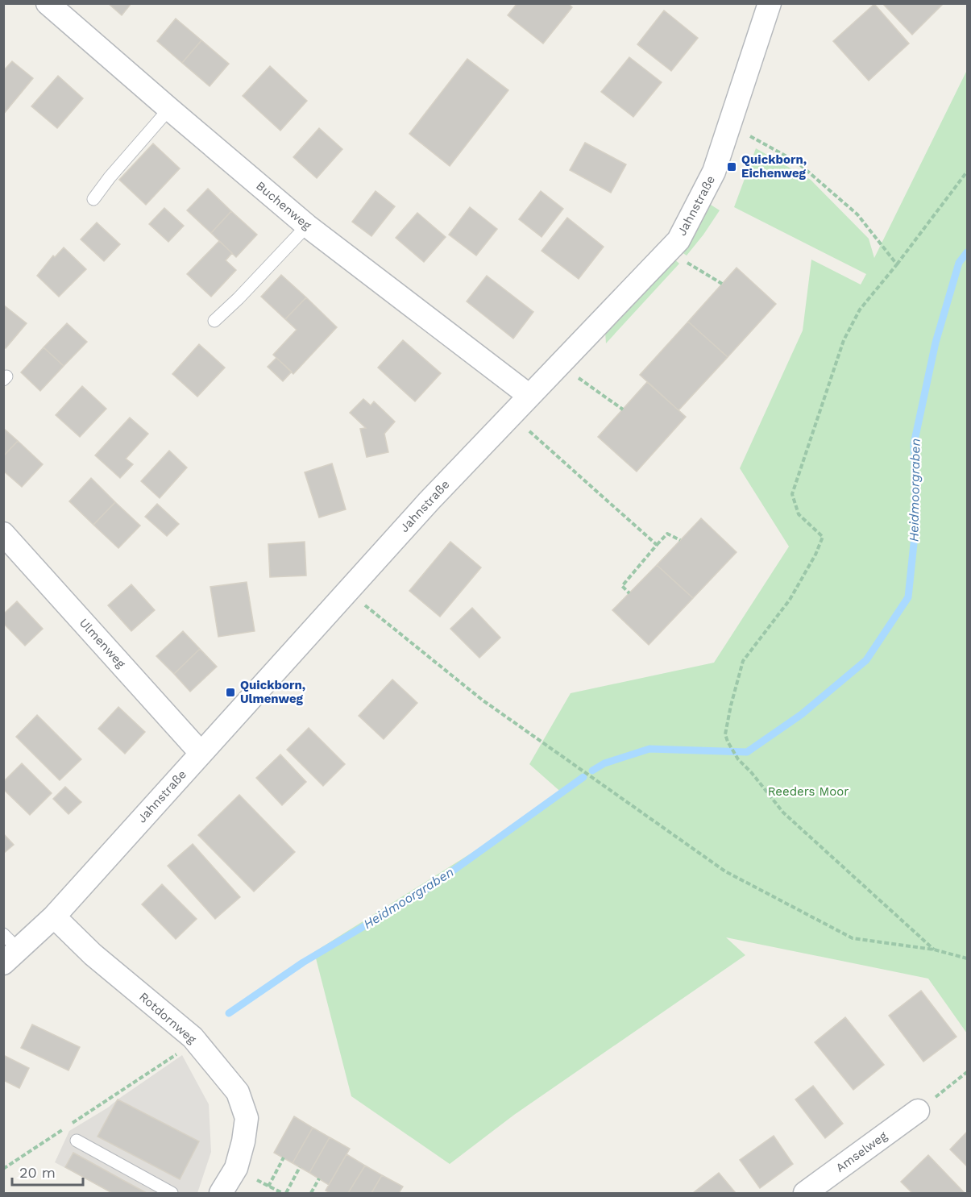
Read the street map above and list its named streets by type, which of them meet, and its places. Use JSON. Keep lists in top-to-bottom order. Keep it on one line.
{"streets":{"street":["Buchenweg","Jahnstraße","Ulmenweg","Rotdornweg","Amselweg"]},"crossings":[["Buchenweg","Jahnstraße"],["Jahnstraße","Ulmenweg"],["Jahnstraße","Rotdornweg"]],"water":["Heidmoorgraben"],"parks":["Reeders Moor"],"places":{"transit":["Quickborn, Eichenweg","Quickborn, Ulmenweg"]},"scale_bar":"20 m"}
